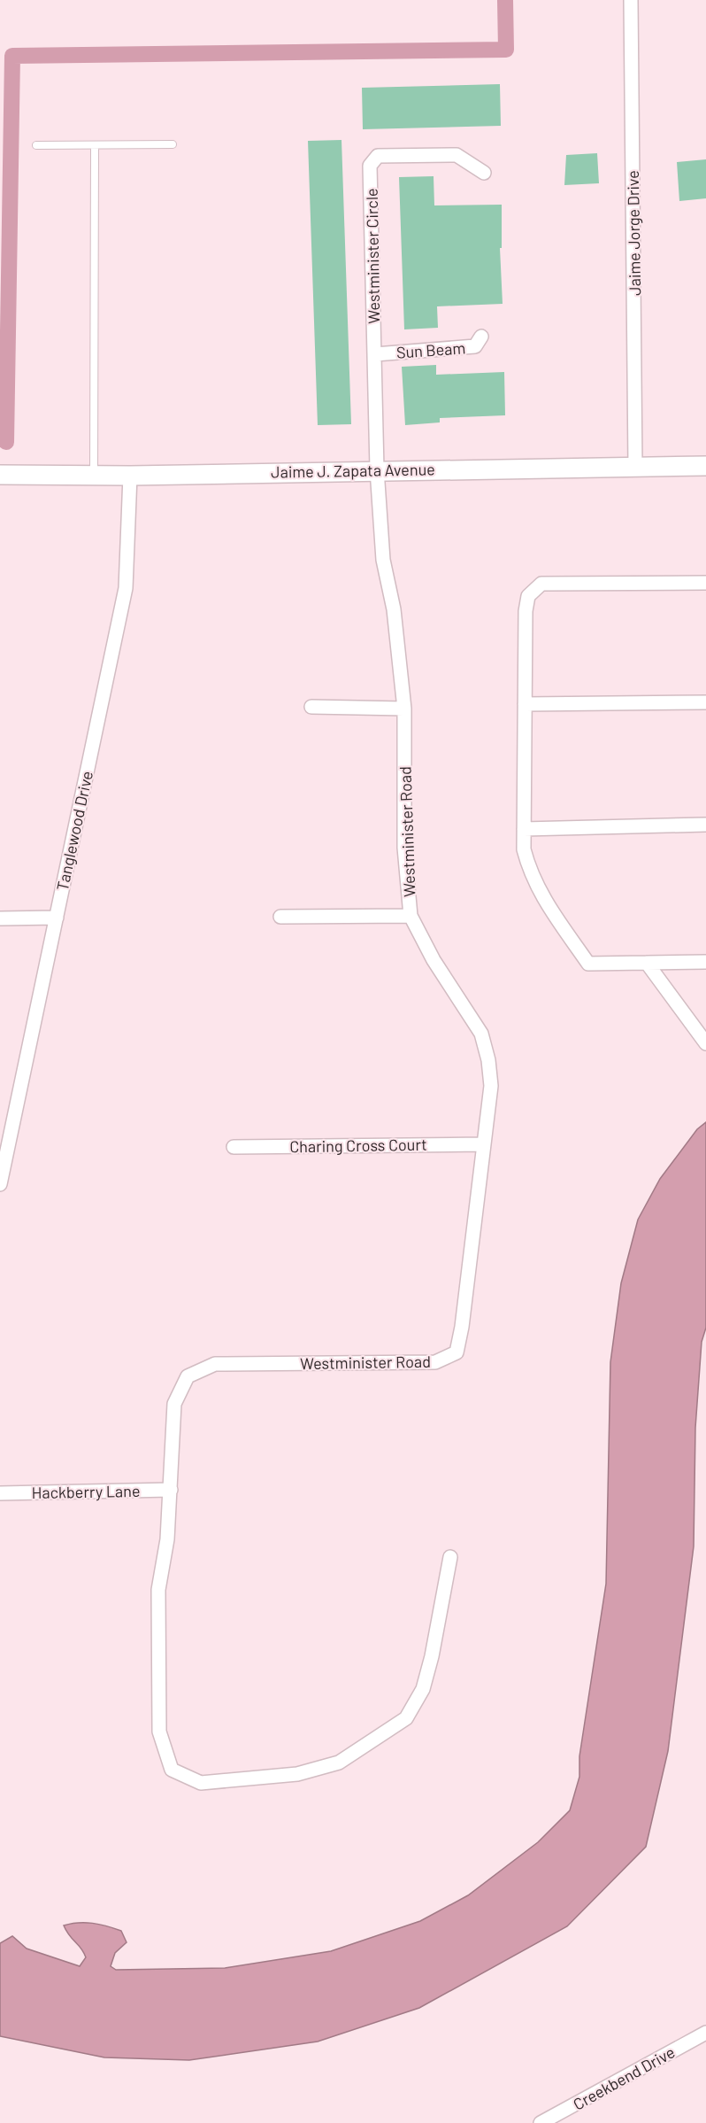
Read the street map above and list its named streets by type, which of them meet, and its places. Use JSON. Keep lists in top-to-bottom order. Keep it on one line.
{"streets":{"street":["Jaime Jorge Drive","Westminister Circle","Sun Beam","Jaime J. Zapata Avenue","Tanglewood Drive","Westminister Road","Charing Cross Court","Hackberry Lane","Creekbend Drive"]},"crossings":[["Jaime Jorge Drive","Jaime J. Zapata Avenue"],["Westminister Circle","Sun Beam"],["Westminister Circle","Jaime J. Zapata Avenue"],["Westminister Circle","Westminister Road"],["Jaime J. Zapata Avenue","Tanglewood Drive"],["Jaime J. Zapata Avenue","Westminister Road"],["Westminister Road","Charing Cross Court"],["Westminister Road","Hackberry Lane"]]}
